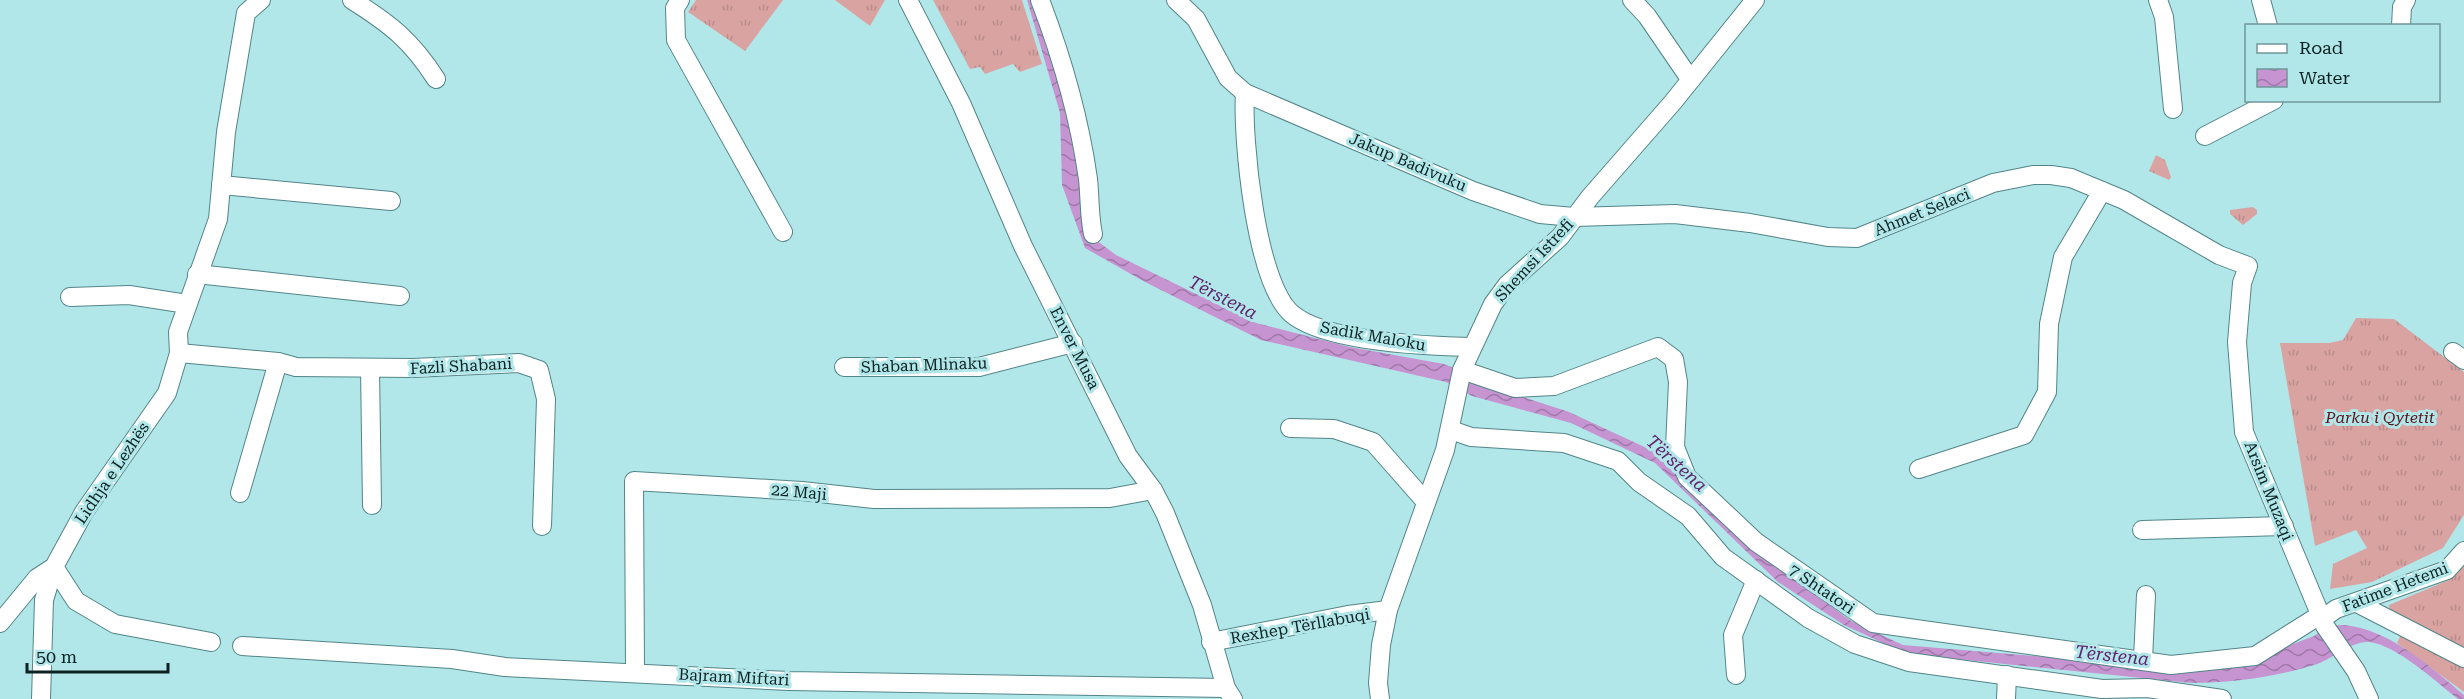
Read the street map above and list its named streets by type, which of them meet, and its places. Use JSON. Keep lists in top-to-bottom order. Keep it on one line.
{"streets":{"street":["Jakup Badivuku","Ahmet Selaci","Shemsi Istrefi","Sadik Maloku","Enver Musa","Shaban Mlinaku","Fazli Shabani","Lidhja e Lezhës","Arsim Muzaqi","22 Maji","Fatime Hetemi","7 Shtatori","Rexhep Tërllabuqi","Bajram Miftari"]},"crossings":[["Jakup Badivuku","Ahmet Selaci"],["Jakup Badivuku","Shemsi Istrefi"],["Jakup Badivuku","Sadik Maloku"],["Ahmet Selaci","Shemsi Istrefi"],["Ahmet Selaci","Arsim Muzaqi"],["Shemsi Istrefi","Sadik Maloku"],["Shemsi Istrefi","7 Shtatori"],["Shemsi Istrefi","Rexhep Tërllabuqi"],["Enver Musa","Shaban Mlinaku"],["Enver Musa","22 Maji"],["Enver Musa","Rexhep Tërllabuqi"],["Enver Musa","Bajram Miftari"],["Fazli Shabani","Lidhja e Lezhës"],["Arsim Muzaqi","Fatime Hetemi"],["Arsim Muzaqi","7 Shtatori"],["22 Maji","Bajram Miftari"],["Fatime Hetemi","7 Shtatori"]],"water":["Tërstena"],"parks":["Parku i Qytetit"],"legend":["Road","Water"],"scale_bar":"50 m"}
